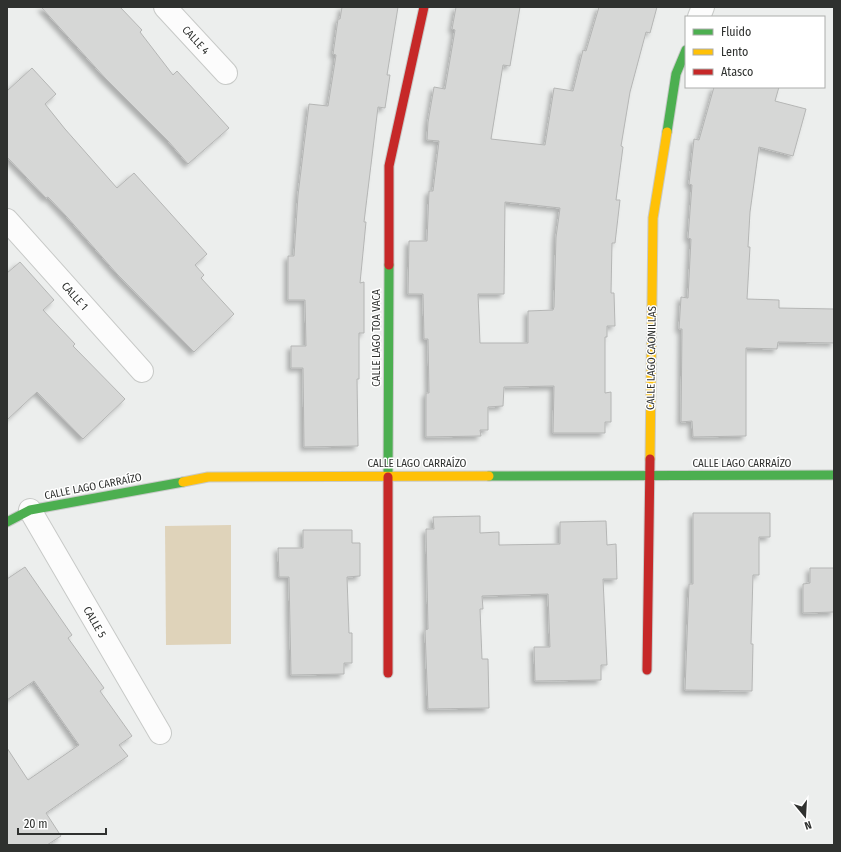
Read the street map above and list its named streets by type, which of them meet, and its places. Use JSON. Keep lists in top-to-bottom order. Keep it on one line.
{"streets":{"street":["CALLE 4","CALLE 1","CALLE LAGO TOA VACA","CALLE LAGO CAONILLAS","CALLE LAGO CARRAÍZO","CALLE 5"]},"crossings":[["CALLE LAGO TOA VACA","CALLE LAGO CARRAÍZO"],["CALLE LAGO CAONILLAS","CALLE LAGO CARRAÍZO"],["CALLE LAGO CARRAÍZO","CALLE 5"]],"legend":["Fluido","Lento","Atasco"],"scale_bar":"20 m","north":"bottom"}
